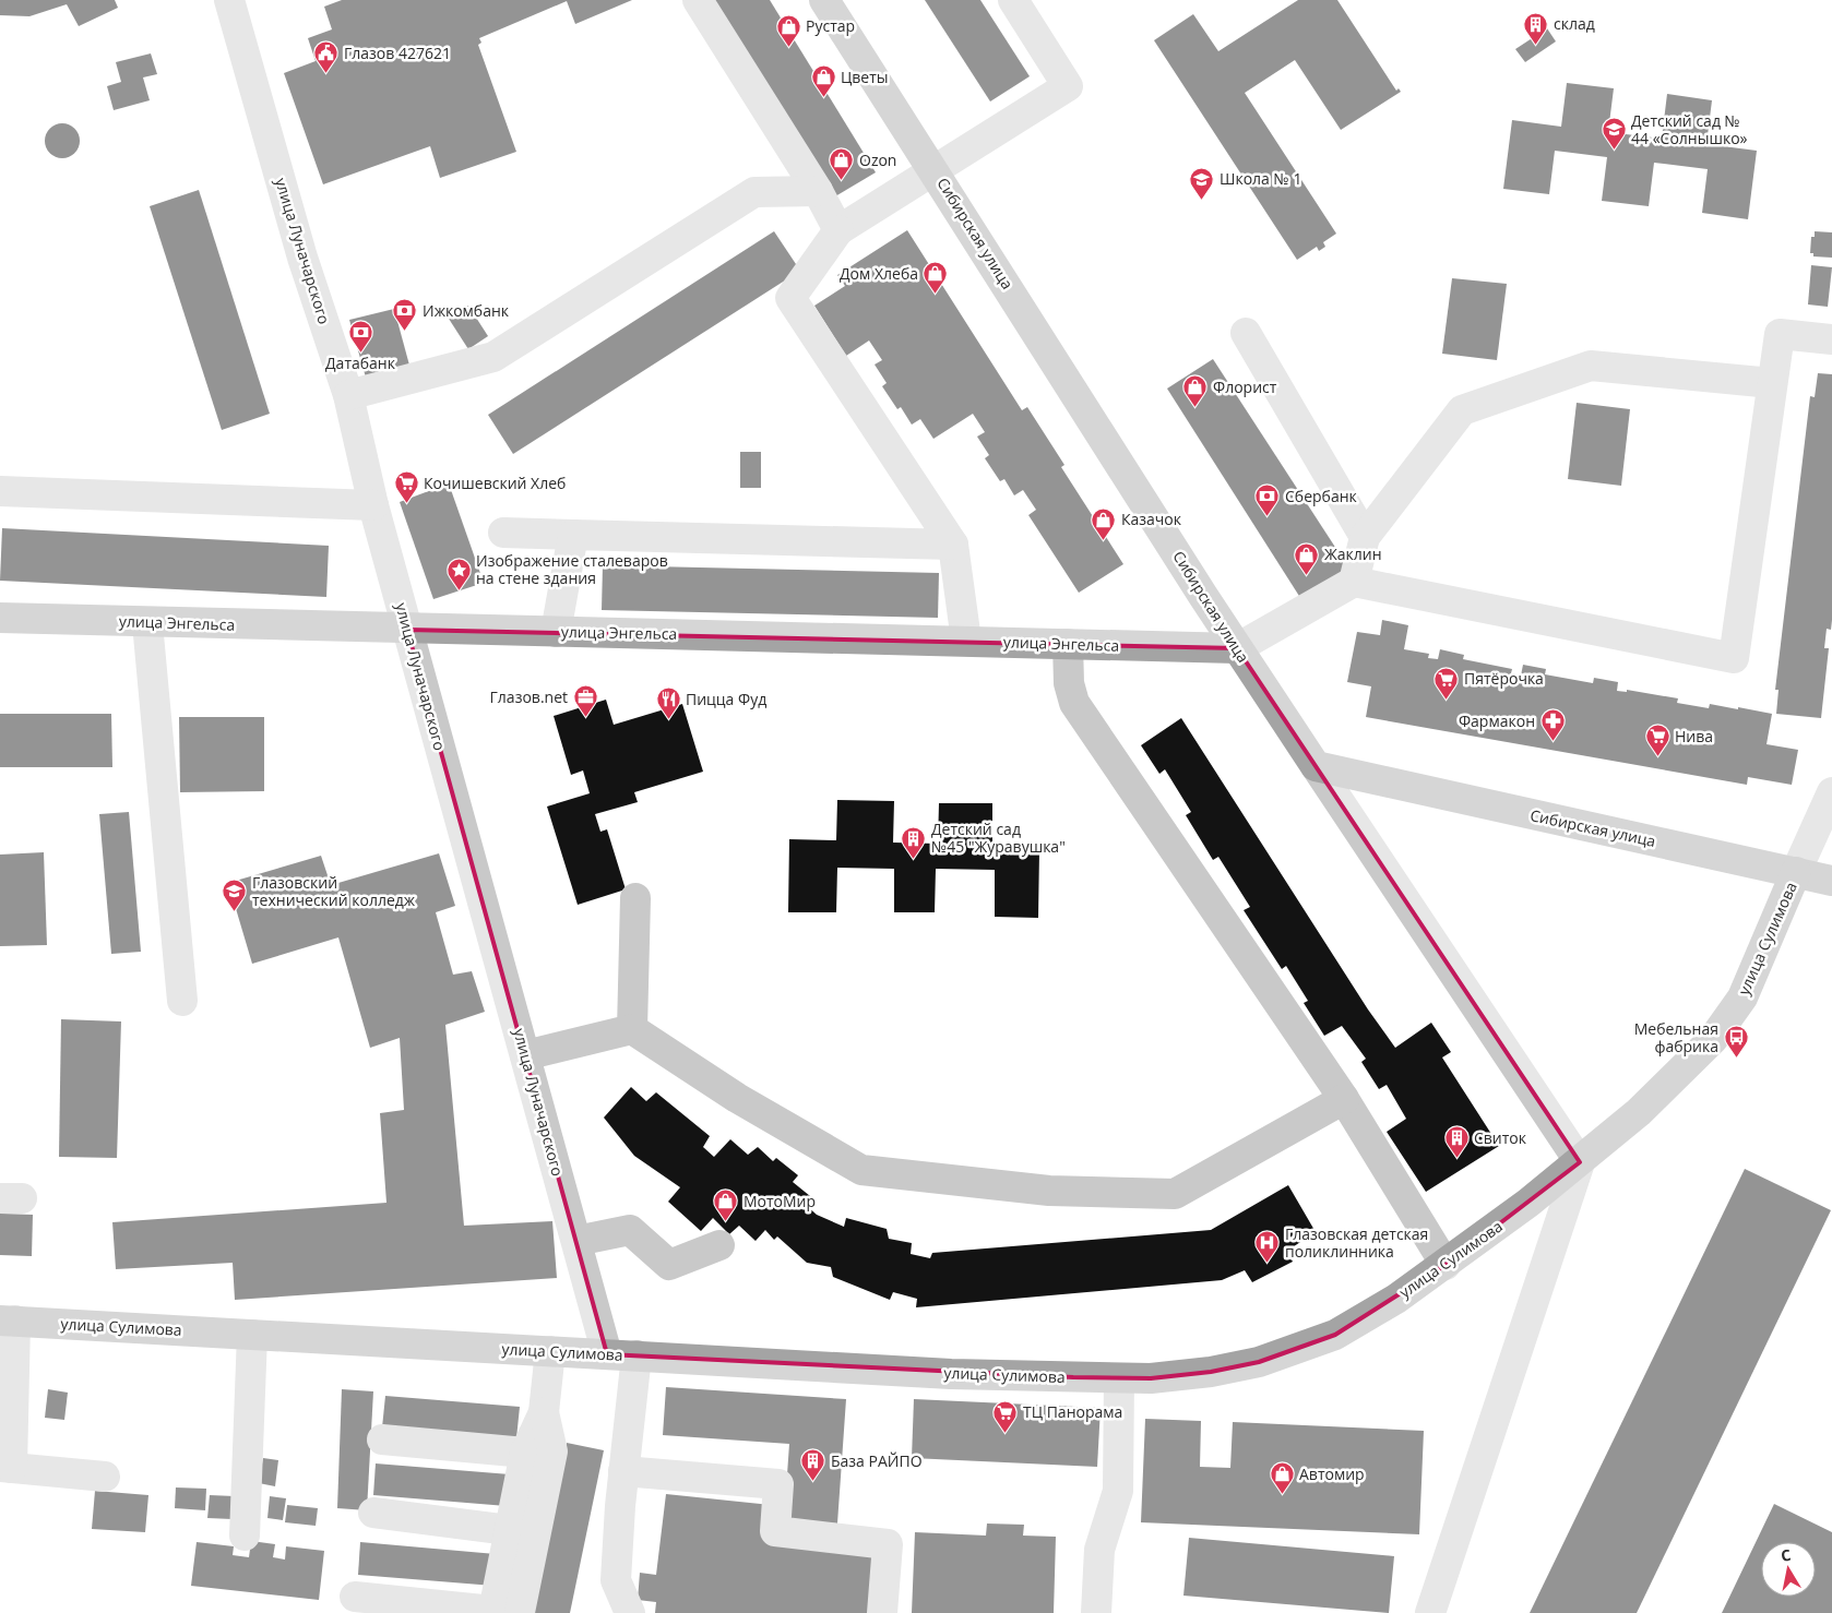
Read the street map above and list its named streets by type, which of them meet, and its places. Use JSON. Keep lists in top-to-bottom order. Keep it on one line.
{"streets":{"main road":["Сибирская улица","улица Энгельса","улица Сулимова"],"street":["улица Луначарского"]},"crossings":[["Сибирская улица","улица Энгельса"],["Сибирская улица","улица Сулимова"],["улица Луначарского","улица Энгельса"],["улица Луначарского","улица Сулимова"]],"places":{"building":["склад","Детский сад №45 \"Журавушка\"","Свиток","База РАЙПО"],"shop":["Рустар","Цветы","Ozon","Дом Хлеба","Флорист","Казачок","Жаклин","МотоМир","Автомир"],"public building":["Глазов 427621"],"school or university":["Детский сад № 44 «Солнышко»","Школа № 1","Глазовский технический колледж"],"bank":["Ижкомбанк","Датабанк","Сбербанк"],"supermarket":["Кочишевский Хлеб","Пятёрочка","Нива","ТЦ Панорама"],"place":["Изображение сталеваров на стене здания"],"office":["Глазов.net"],"restaurant":["Пицца Фуд"],"pharmacy":["Фармакон"],"bus stop":["Мебельная фабрика"],"hospital":["Глазовская детская поликлинника"]},"north":"top"}
